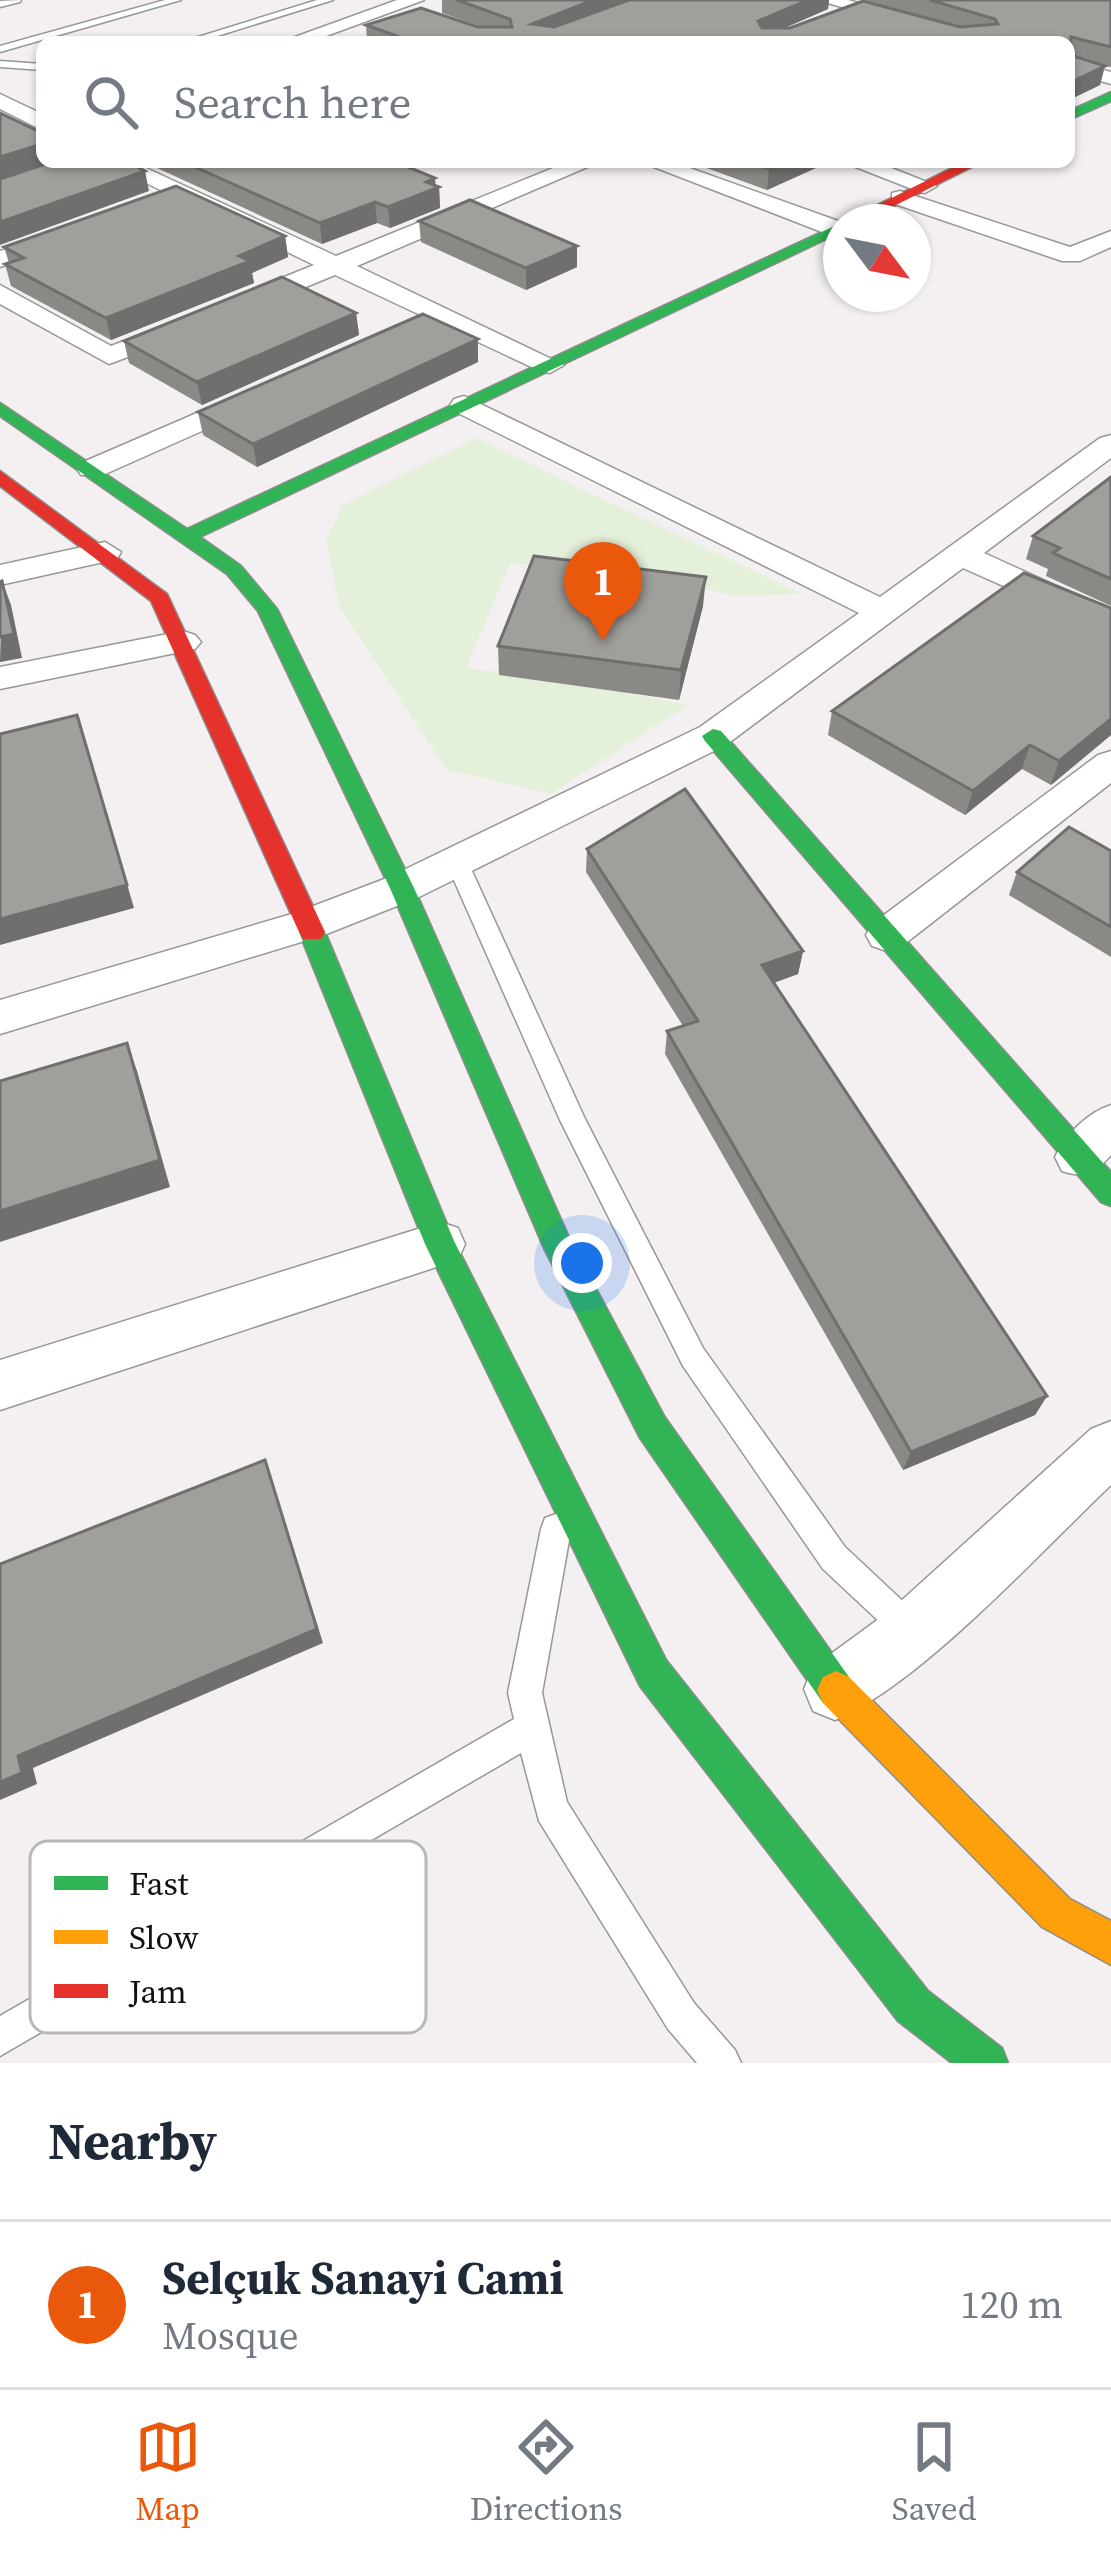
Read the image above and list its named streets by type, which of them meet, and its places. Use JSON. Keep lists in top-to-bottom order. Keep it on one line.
{"legend":["Fast","Slow","Jam"],"north":"bottom right","page":{"search":"Search here","pins":"1","heading":"Nearby","list":[{"mark":"1","name":"Selçuk Sanayi Cami","note":"Mosque","value":"120 m"}],"nav":["Map","Directions","Saved"]}}
